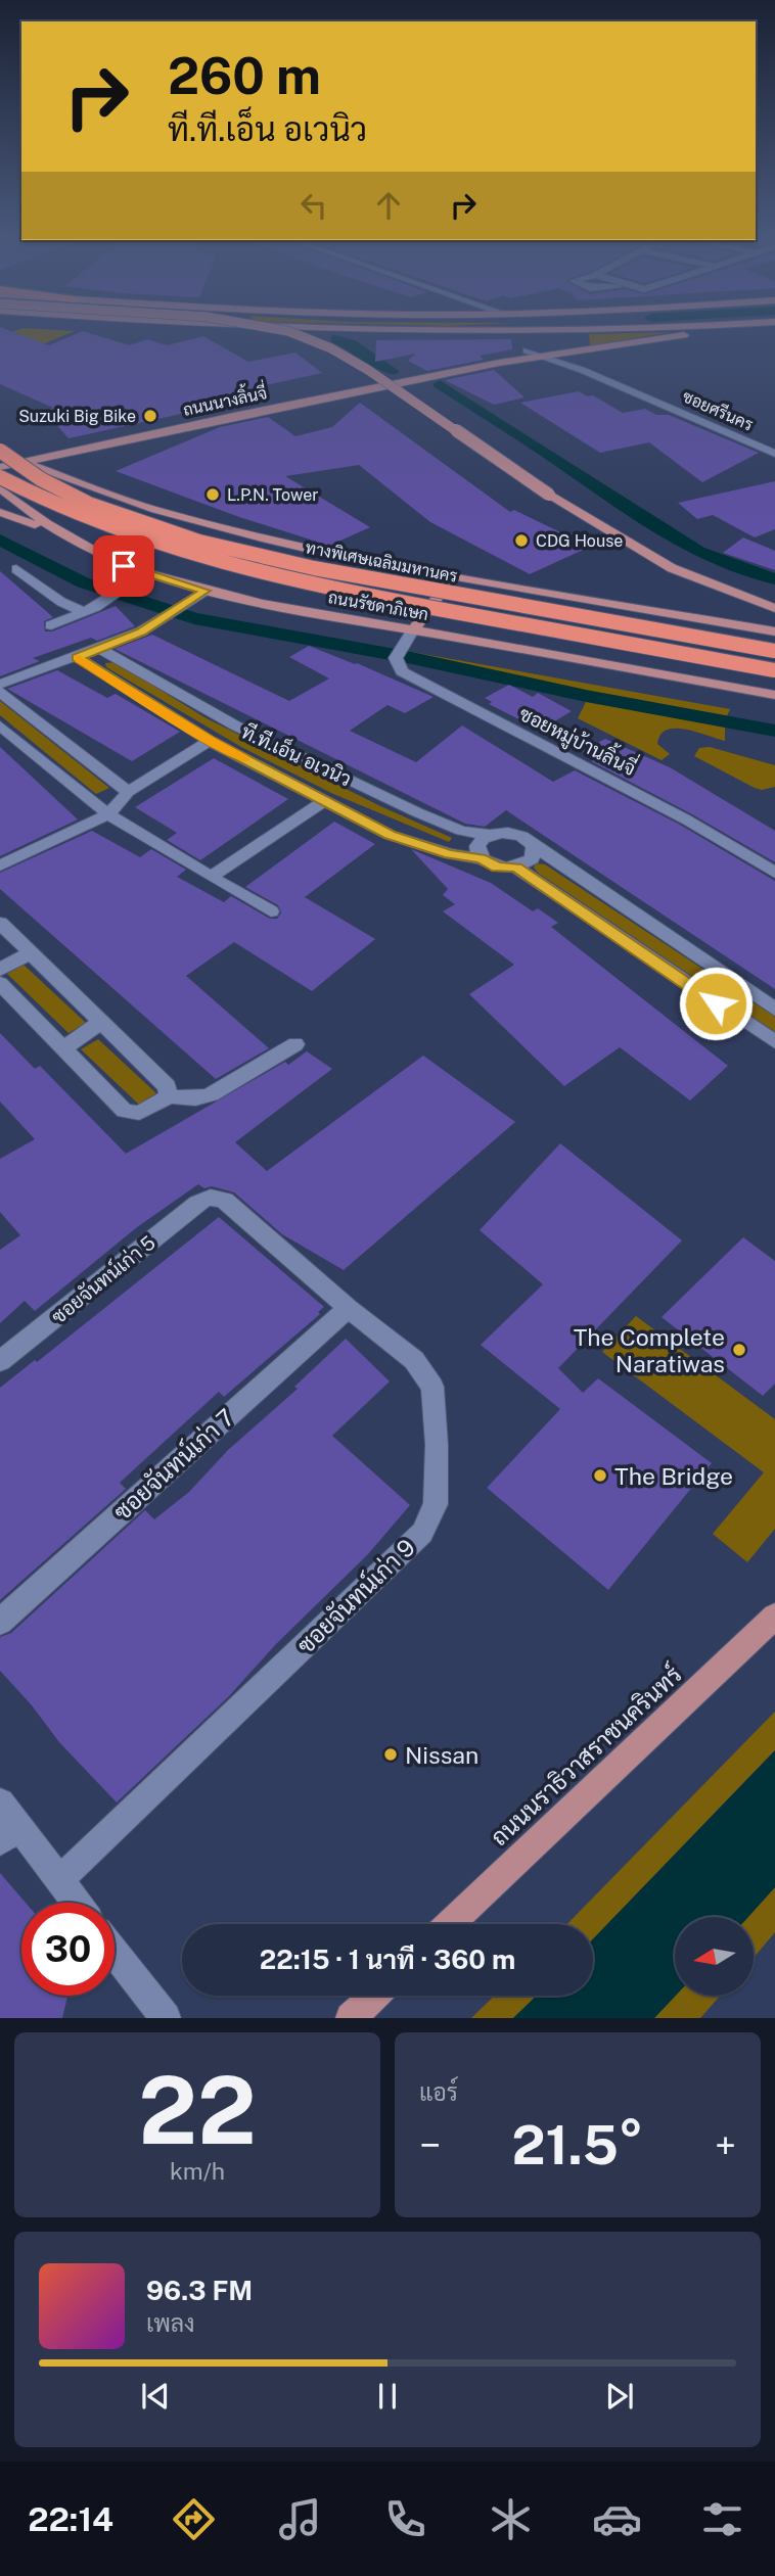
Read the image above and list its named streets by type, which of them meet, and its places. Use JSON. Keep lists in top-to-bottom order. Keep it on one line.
{"streets":{"highway":["ทางพิเศษเฉลิมมหานคร"],"main road":["ถนนนางลิ้นจี่","ถนนรัชดาภิเษก","ถนนนราธิวาสราชนครินทร์"],"street":["ซอยศรีนคร","ซอยหมู่บ้านลิ้นจี่","ที.ที.เอ็น อเวนิว","ซอยจันทน์เก่า 5","ซอยจันทน์เก่า 7","ซอยจันทน์เก่า 9"]},"crossings":[["ถนนนางลิ้นจี่","ซอยศรีนคร"],["ถนนรัชดาภิเษก","ซอยหมู่บ้านลิ้นจี่"],["ซอยจันทน์เก่า 5","ซอยจันทน์เก่า 9"],["ซอยจันทน์เก่า 7","ซอยจันทน์เก่า 9"]],"places":["Suzuki Big Bike","L.P.N. Tower","CDG House","The Complete Naratiwas","The Bridge","Nissan"],"north":"left","page":{"turn":["260 m","ที.ที.เอ็น อเวนิว"],"limit":"30","trip":"22:15 · 1 นาที · 360 m","tile":[["22","km/h"],"แอร์"],"heat":["−","21.5°","+"],"song":["96.3 FM","เพลง"],"tabs":"22:14"}}
